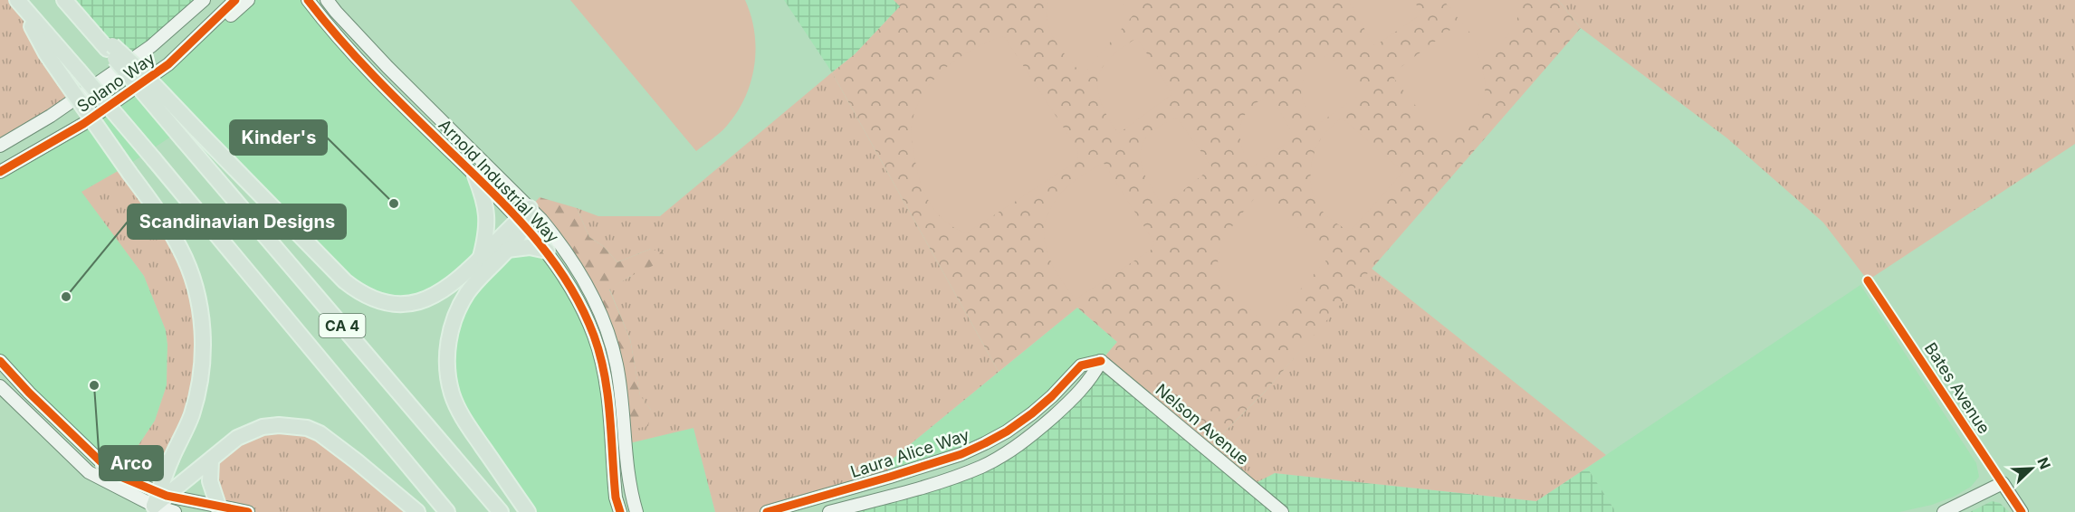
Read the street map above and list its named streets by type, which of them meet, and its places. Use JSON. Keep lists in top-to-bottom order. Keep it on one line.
{"streets":{"highway":["CA 4"],"street":["Solano Way","Arnold Industrial Way","Bates Avenue","Nelson Avenue","Laura Alice Way"]},"crossings":[["Nelson Avenue","Laura Alice Way"]],"places":["Kinder's","Scandinavian Designs","Arco"],"north":"top right"}
